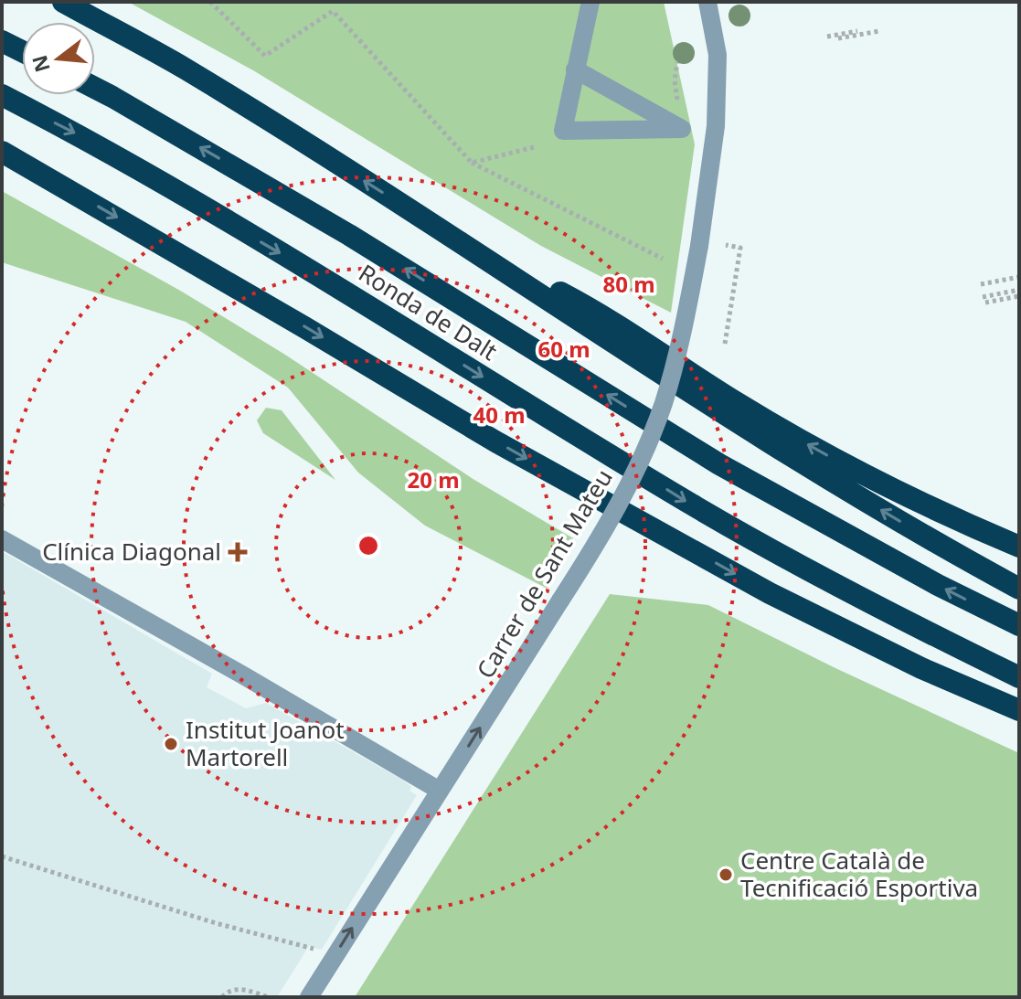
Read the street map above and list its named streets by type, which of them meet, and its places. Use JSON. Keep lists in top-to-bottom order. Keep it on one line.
{"streets":{"highway":["Ronda de Dalt"],"street":["Carrer de Sant Mateu"]},"one_way":["Carrer de Sant Mateu"],"places":{"health":["Clínica Diagonal"],"other":["Institut Joanot Martorell","Centre Català de Tecnificació Esportiva"]},"north":"left","rings":["80 m","60 m","40 m","20 m"]}
